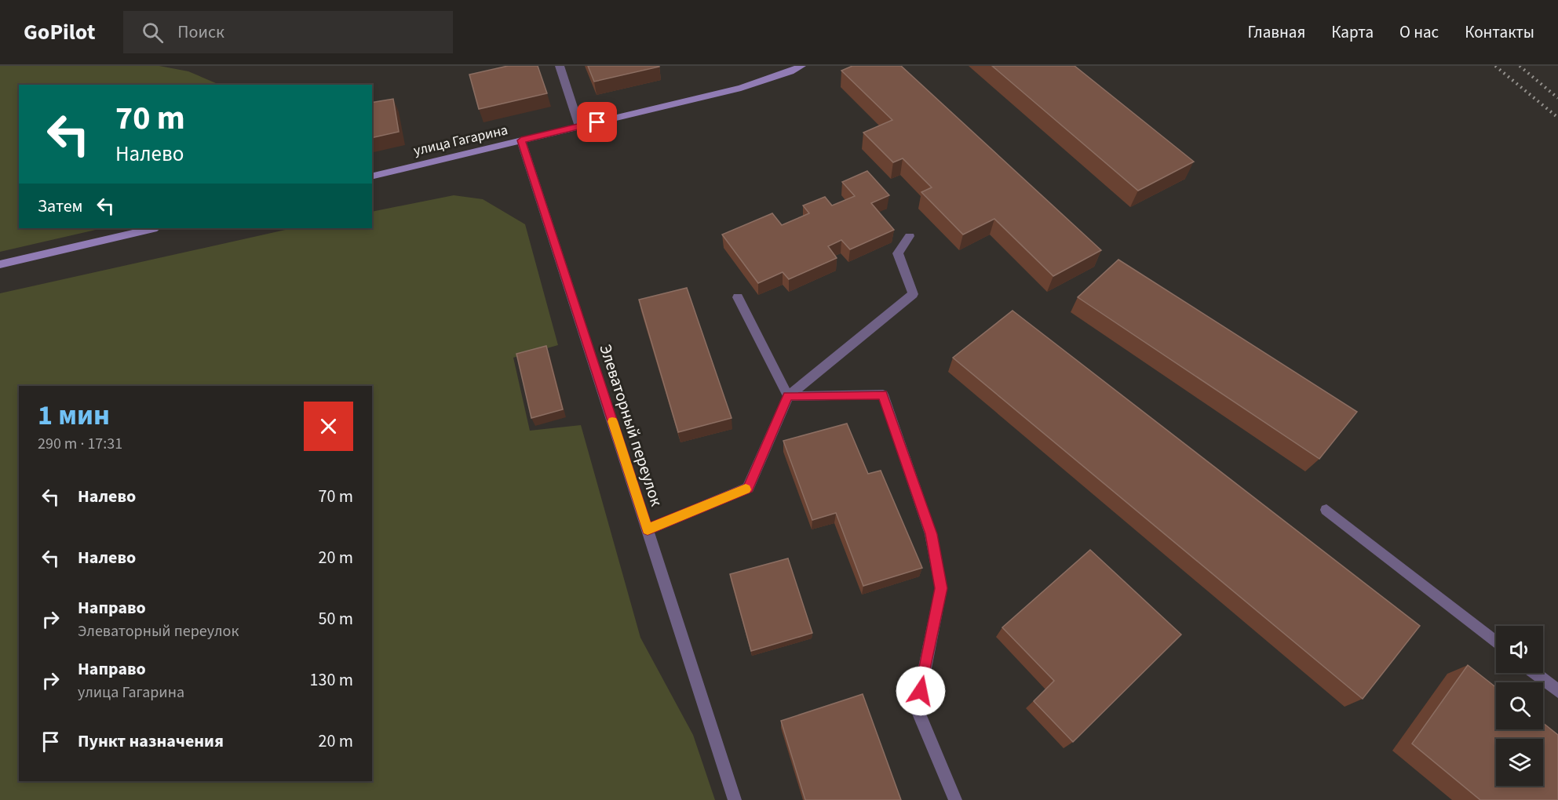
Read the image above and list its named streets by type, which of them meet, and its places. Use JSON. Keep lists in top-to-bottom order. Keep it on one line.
{"streets":{"street":["улица Гагарина","Элеваторный переулок"]},"crossings":[["улица Гагарина","Элеваторный переулок"]],"page":{"header":"GoPilot","search":"Поиск","nav":["Главная","Карта","О нас","Контакты"],"turn":["70 m","Налево"],"then":"Затем","heading":["1 мин","290 m · 17:31"],"list":[{"name":"Налево","value":"70 m"},{"name":"Налево","value":"20 m"},{"name":"Направо","note":"Элеваторный переулок","value":"50 m"},{"name":"Направо","note":"улица Гагарина","value":"130 m"},{"name":"Пункт назначения","value":"20 m"}]}}
